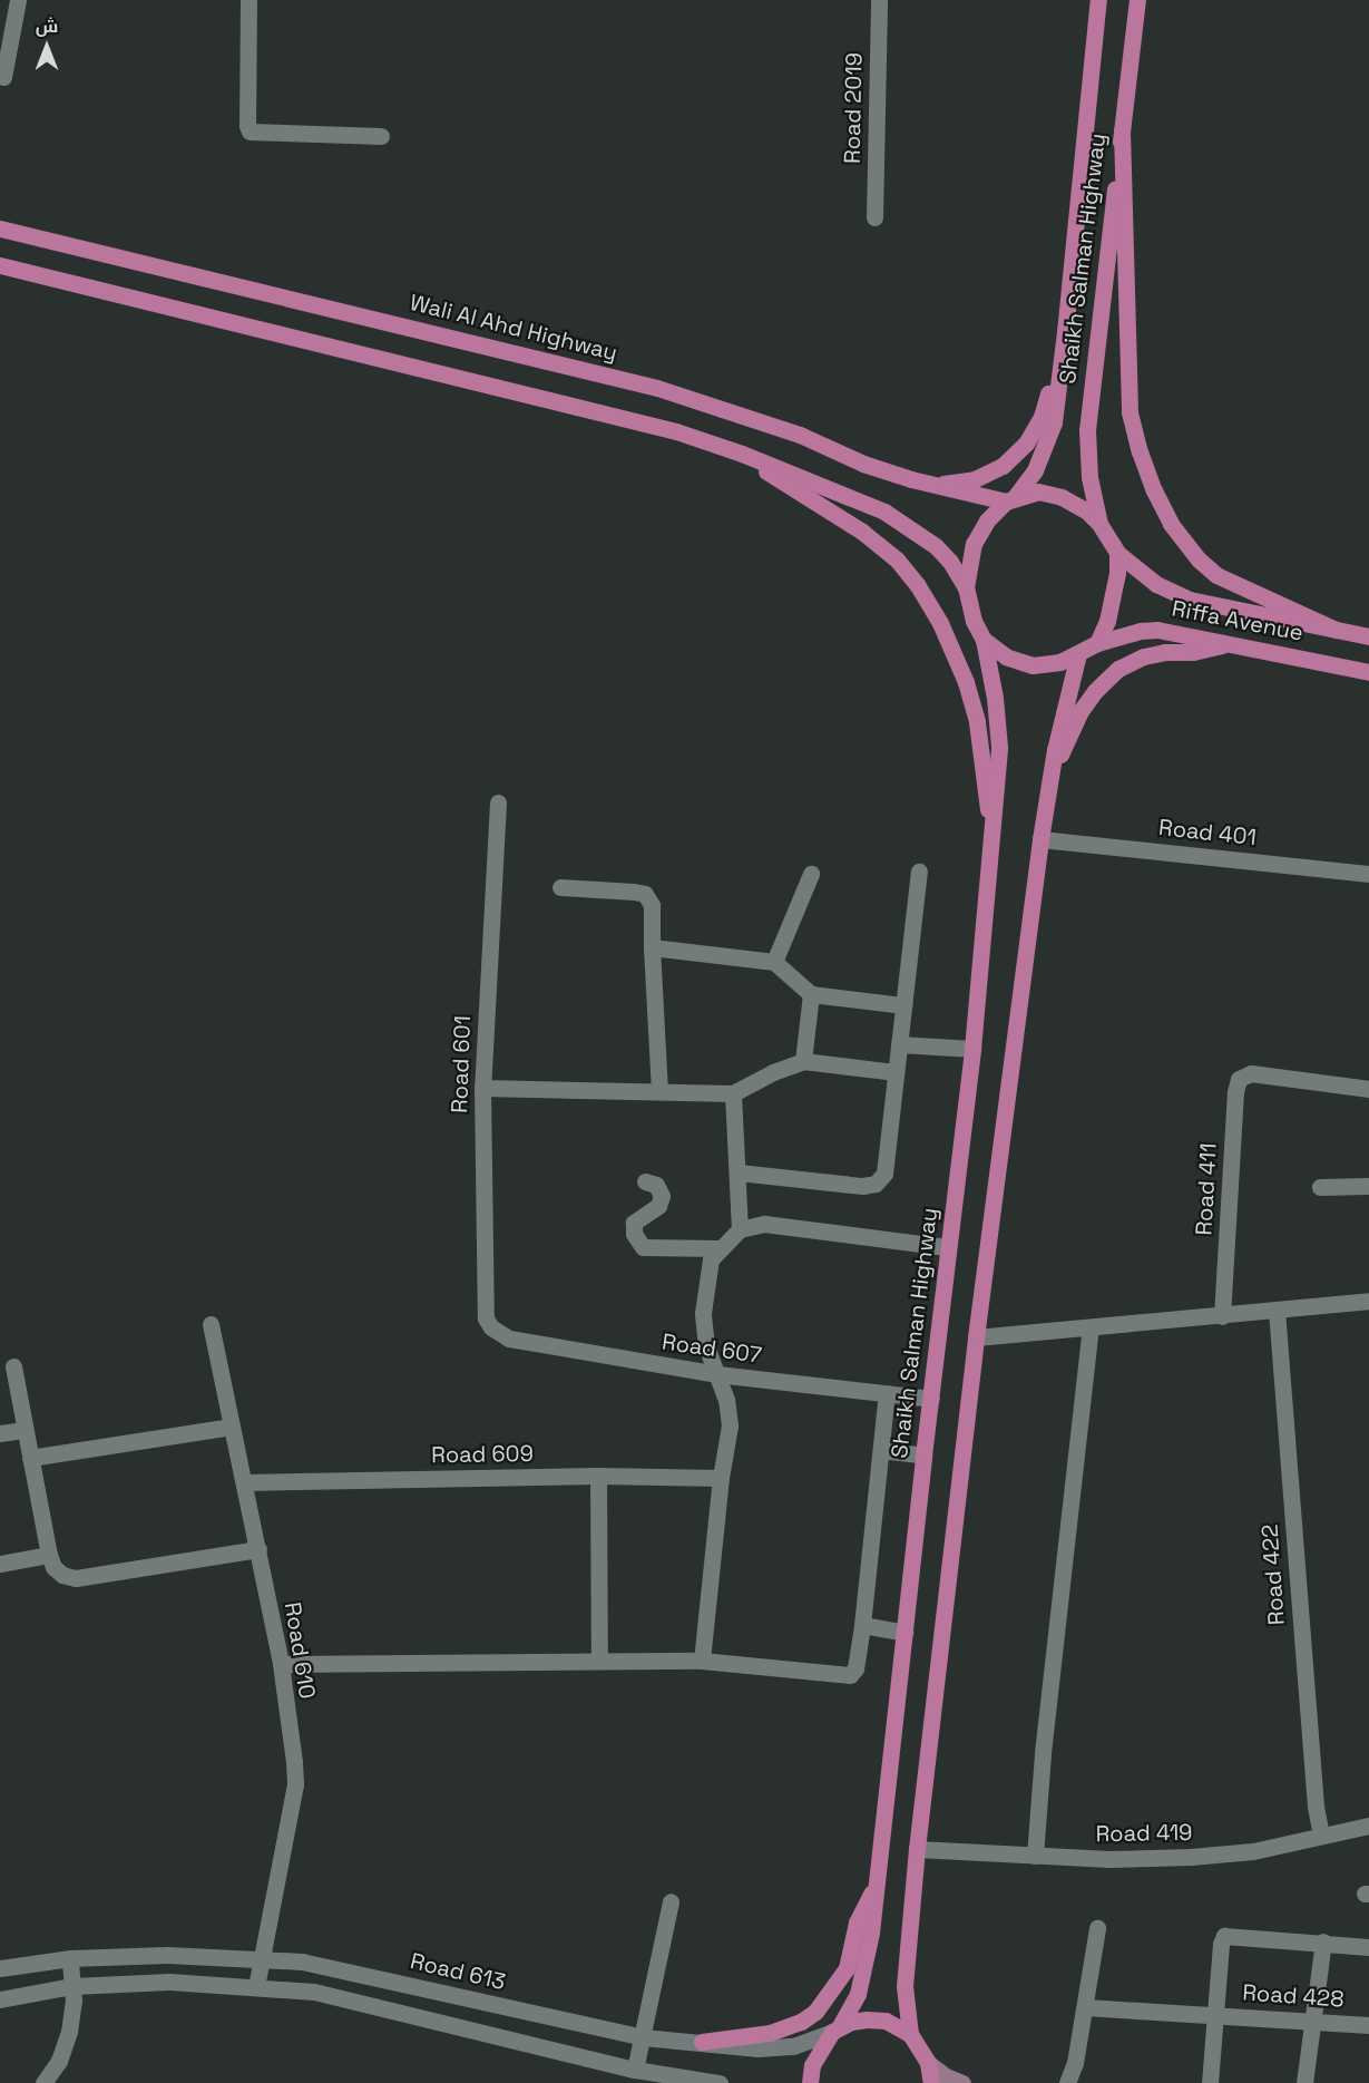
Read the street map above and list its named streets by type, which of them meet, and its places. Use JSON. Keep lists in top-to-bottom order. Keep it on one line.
{"streets":{"main road":["Shaikh Salman Highway","Wali Al Ahd Highway","Riffa Avenue"],"street":["Road 2019","Road 401","Road 601","Road 411","Road 607","Road 609","Road 422","Road 610","Road 419","Road 613","Road 428"]},"crossings":[["Shaikh Salman Highway","Wali Al Ahd Highway"],["Shaikh Salman Highway","Riffa Avenue"],["Shaikh Salman Highway","Road 607"],["Shaikh Salman Highway","Road 613"],["Wali Al Ahd Highway","Riffa Avenue"],["Road 601","Road 607"],["Road 609","Road 610"],["Road 422","Road 419"],["Road 610","Road 613"]],"north":"top"}
